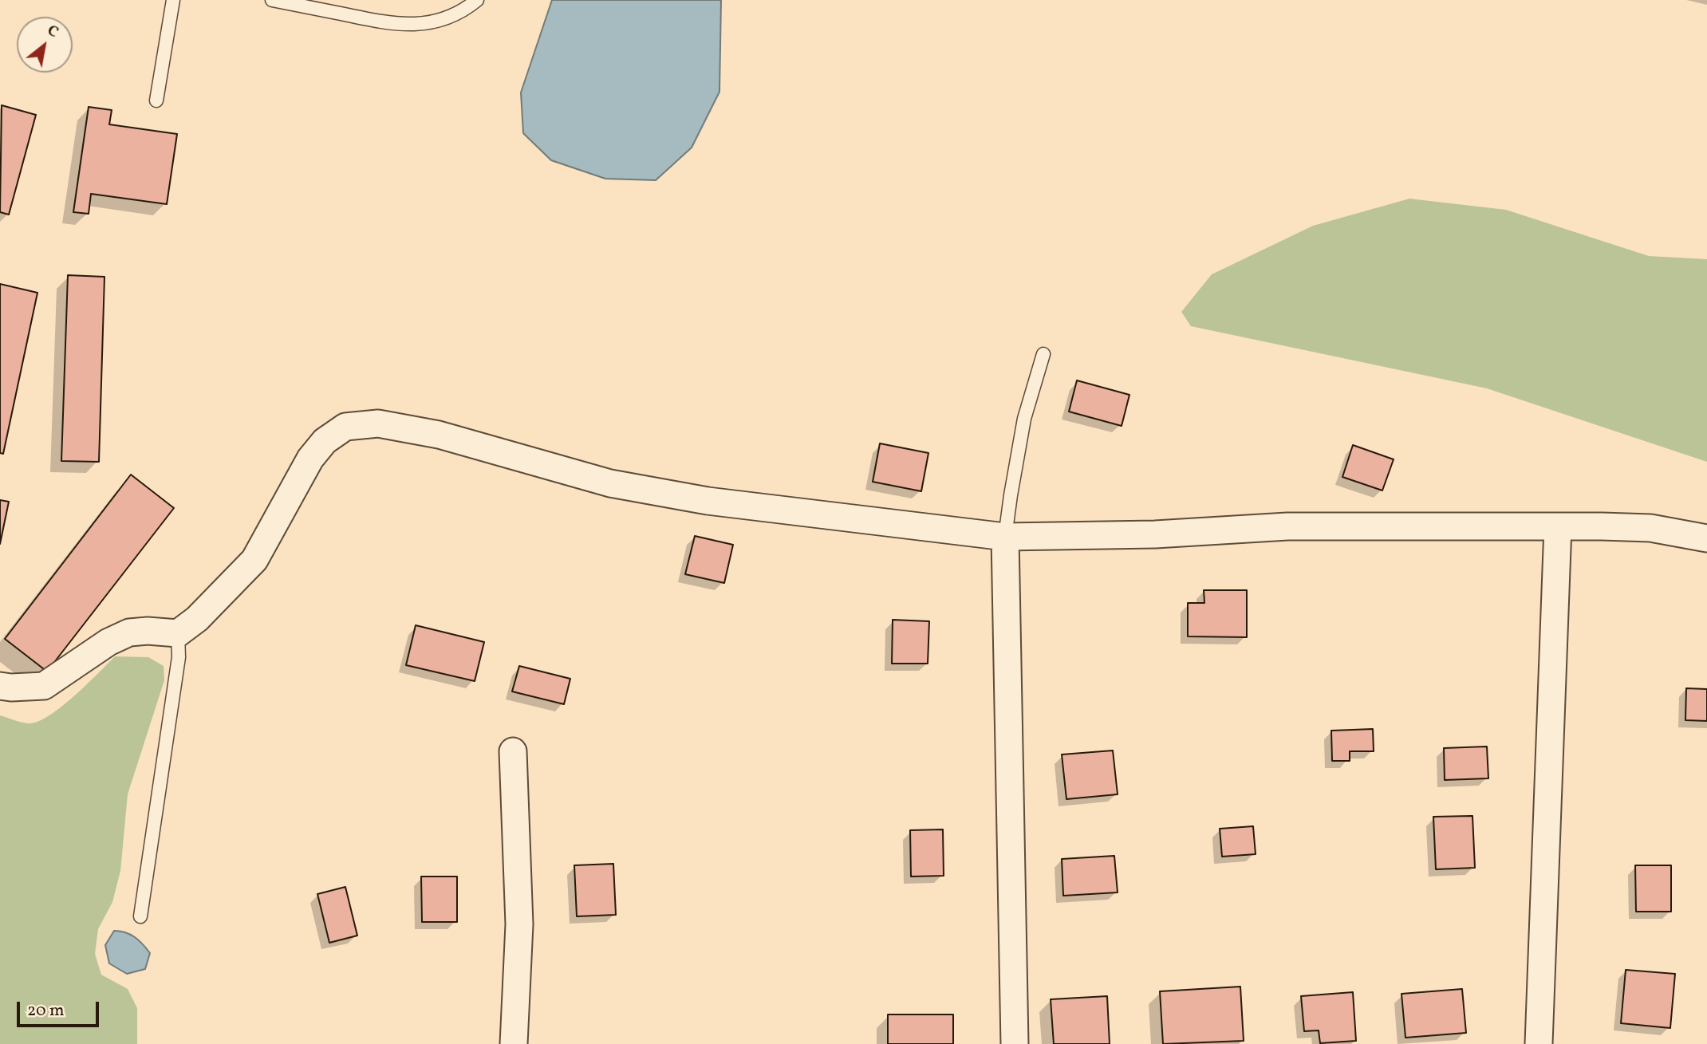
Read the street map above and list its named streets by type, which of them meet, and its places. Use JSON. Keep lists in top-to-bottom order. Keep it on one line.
{"scale_bar":"20 m","north":"top right"}
